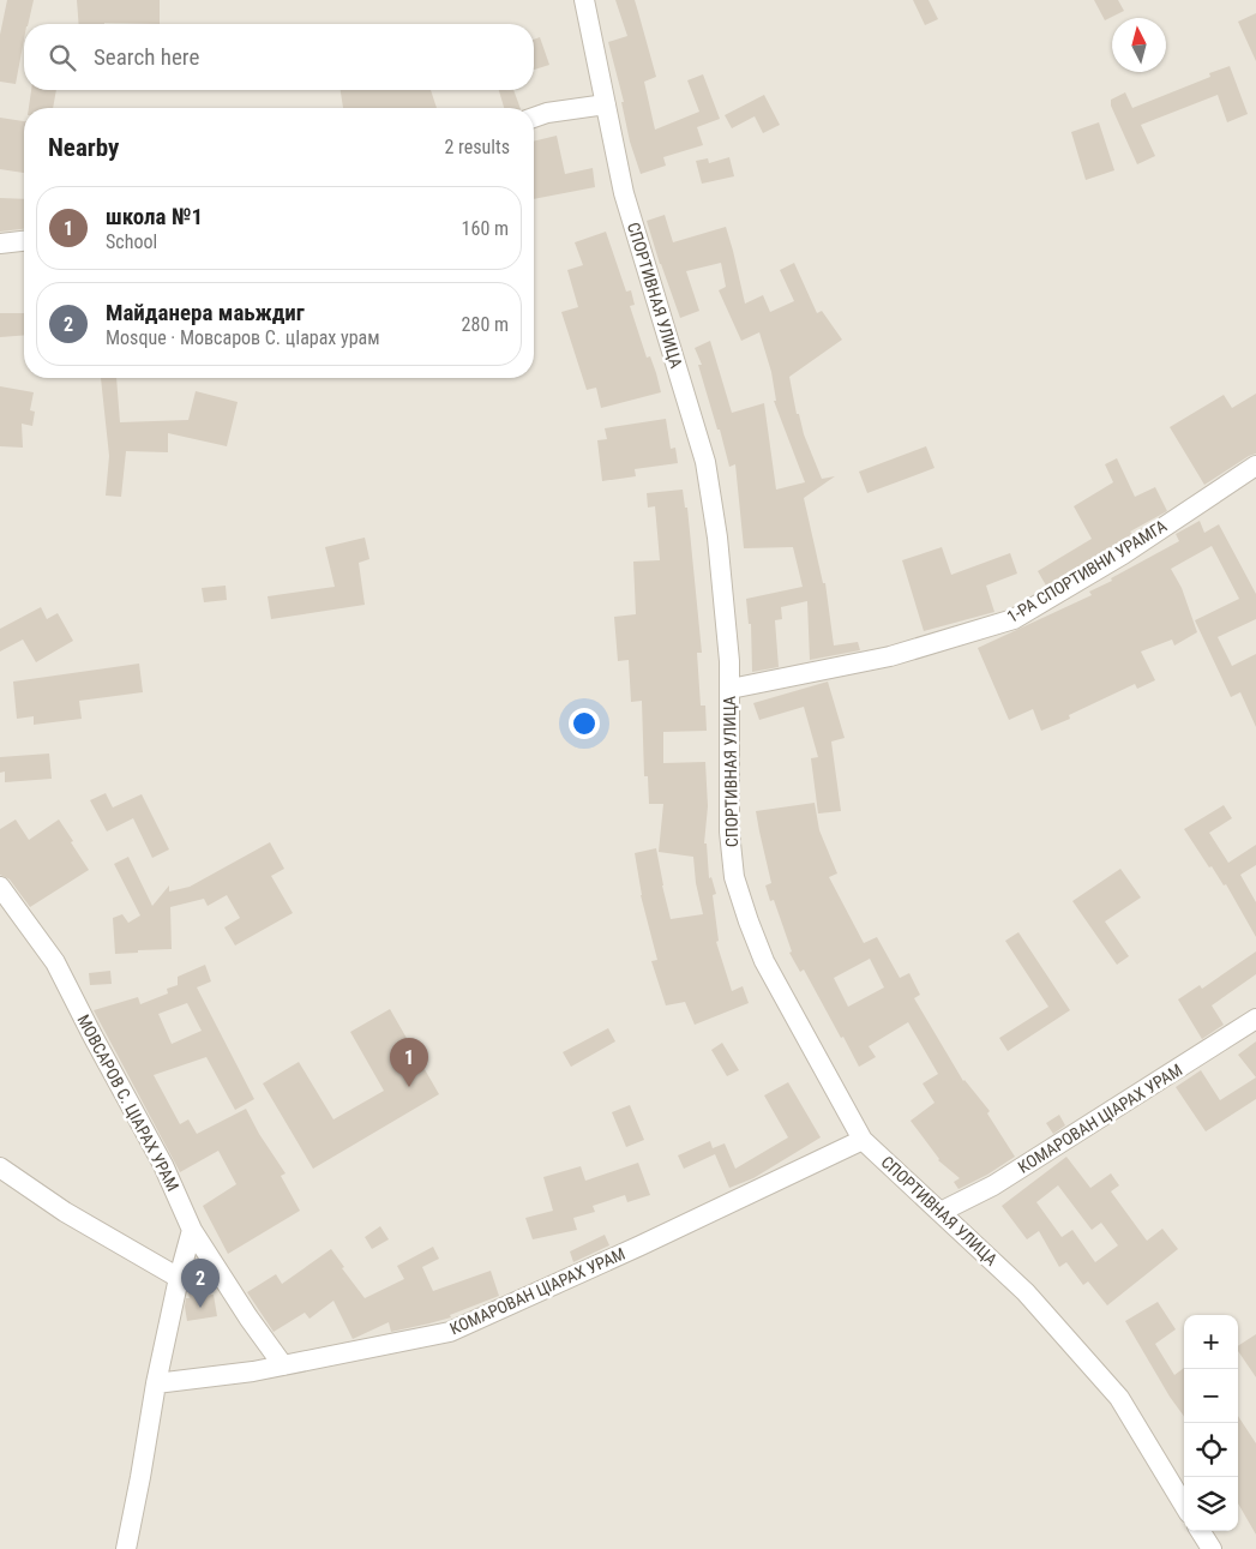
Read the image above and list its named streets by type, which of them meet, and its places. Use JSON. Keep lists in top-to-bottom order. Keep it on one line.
{"streets":{"street":["СПОРТИВНАЯ УЛИЦА","1-РА СПОРТИВНИ УРАМГА","МОВСАРОВ С. ЦIАРАХ УРАМ","КОМАРОВАН ЦIАРАХ УРАМ"]},"crossings":[["СПОРТИВНАЯ УЛИЦА","1-РА СПОРТИВНИ УРАМГА"],["СПОРТИВНАЯ УЛИЦА","КОМАРОВАН ЦIАРАХ УРАМ"],["МОВСАРОВ С. ЦIАРАХ УРАМ","КОМАРОВАН ЦIАРАХ УРАМ"]],"north":"top","page":{"search":"Search here","heading":["Nearby","2 results"],"list":[{"mark":"1","name":"школа №1","note":"School","value":"160 m"},{"mark":"2","name":"Майданера маьждиг","note":"Mosque · Мовсаров С. цIарах урам","value":"280 m"}],"pins":["1","2"],"map_buttons":["+","−"]}}
